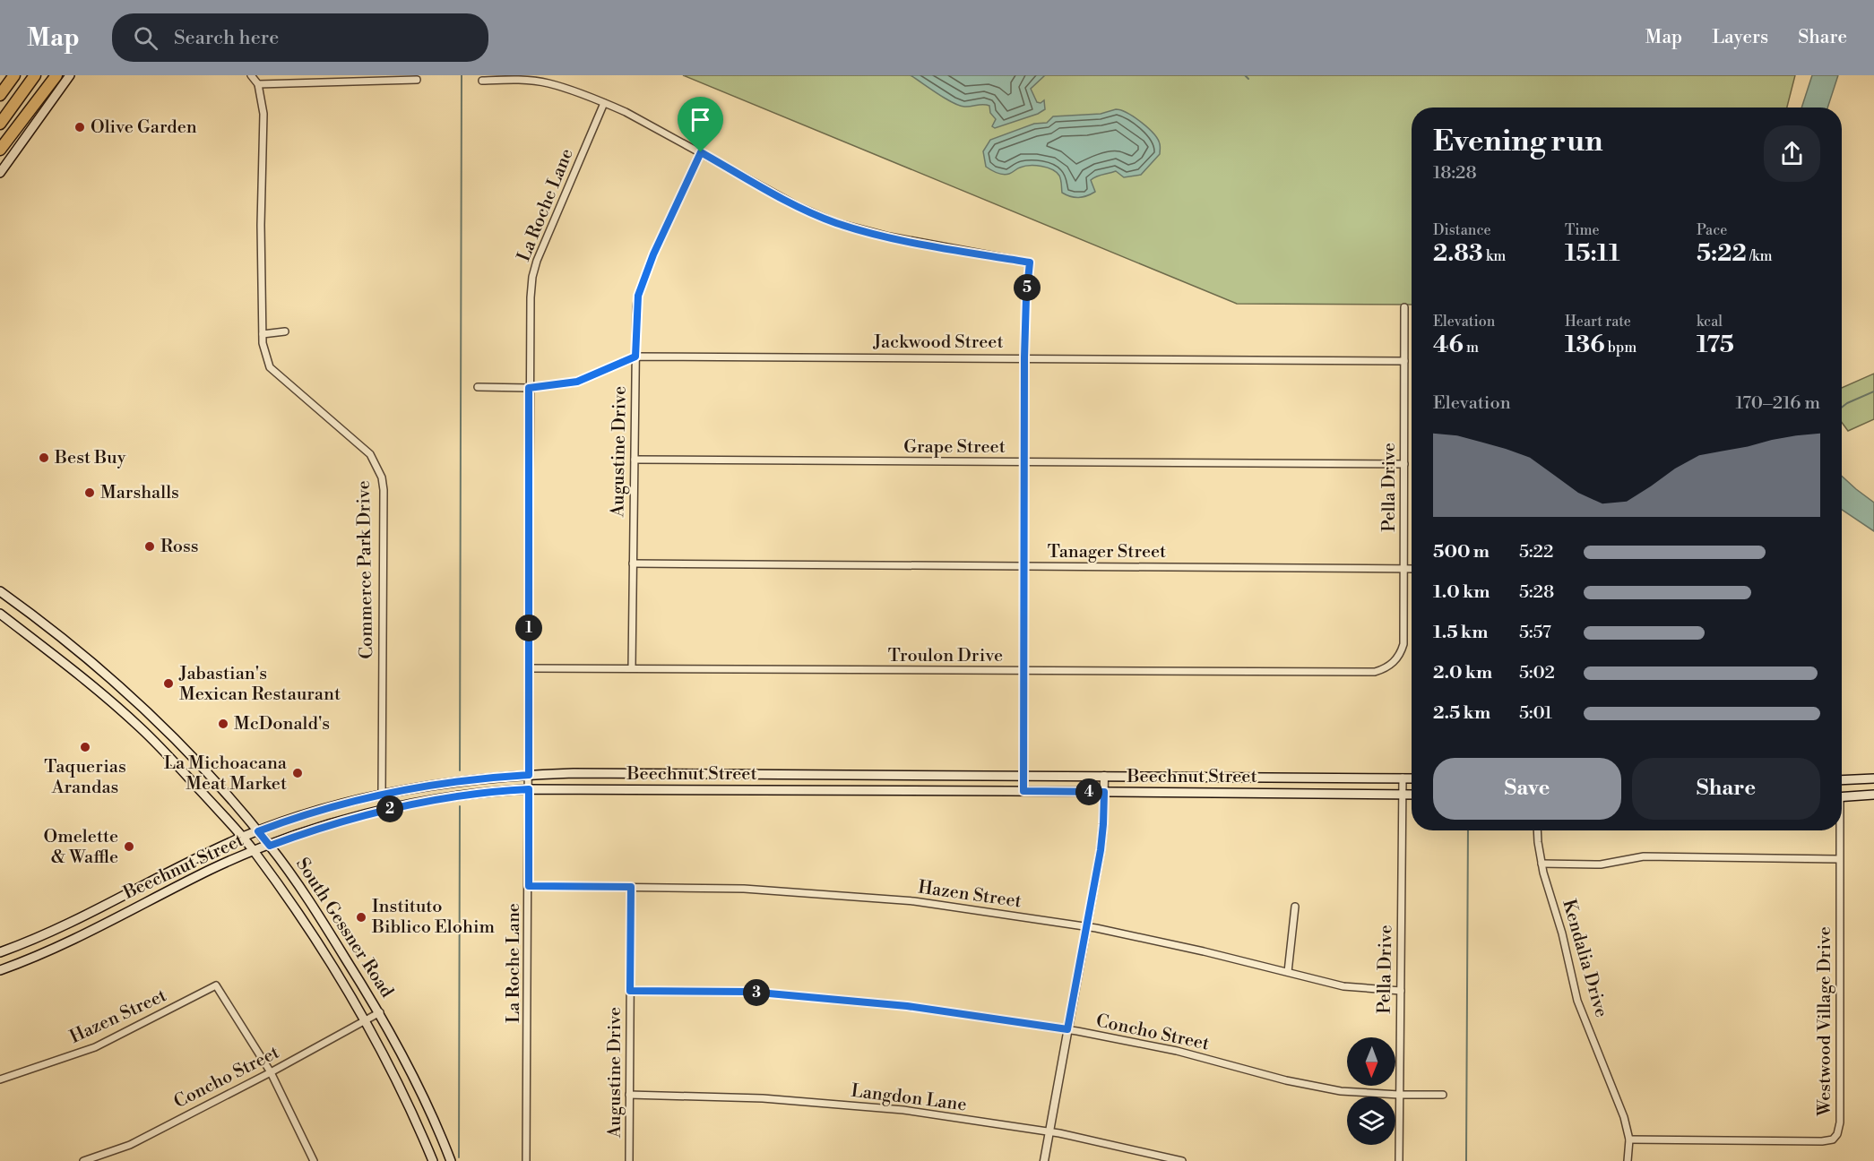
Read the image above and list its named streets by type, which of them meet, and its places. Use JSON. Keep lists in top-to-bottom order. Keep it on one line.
{"streets":{"main road":["Beechnut Street","South Gessner Road"],"street":["La Roche Lane","Jackwood Street","Grape Street","Augustine Drive","Pella Drive","Tanager Street","Commerce Park Drive","Troulon Drive","Hazen Street","Kendalia Drive","Westwood Village Drive","Concho Street","Langdon Lane"]},"crossings":[["La Roche Lane","Jackwood Street"],["La Roche Lane","Troulon Drive"],["La Roche Lane","Beechnut Street"],["La Roche Lane","Hazen Street"],["Jackwood Street","Augustine Drive"],["Jackwood Street","Pella Drive"],["Grape Street","Augustine Drive"],["Grape Street","Pella Drive"],["Augustine Drive","Tanager Street"],["Augustine Drive","Troulon Drive"],["Augustine Drive","Hazen Street"],["Augustine Drive","Concho Street"],["Augustine Drive","Langdon Lane"],["Pella Drive","Tanager Street"],["Pella Drive","Troulon Drive"],["Pella Drive","Beechnut Street"],["Pella Drive","Hazen Street"],["Pella Drive","Concho Street"],["Commerce Park Drive","Beechnut Street"],["Beechnut Street","South Gessner Road"],["Hazen Street","Concho Street"],["South Gessner Road","Concho Street"],["Kendalia Drive","Westwood Village Drive"]],"places":["Olive Garden","Best Buy","Marshalls","Ross","Jabastian's Mexican Restaurant","McDonald's","Taquerias Arandas","La Michoacana Meat Market","Omelette & Waffle","Instituto Biblico Elohim"],"north":"bottom","page":{"header":"Map","search":"Search here","nav":["Map","Layers","Share"],"heading":["Evening run","18:28"],"stats":[["Distance","2.83 km"],["Time","15:11"],["Pace","5:22 /km"],["Elevation","46 m"],["Heart rate","136 bpm"],["kcal","175"]],"pins":["5","1","4","2","3"],"chart":["Elevation","170–216 m"],"list":[{"name":"500 m","note":"5:22"},{"name":"1.0 km","note":"5:28"},{"name":"1.5 km","note":"5:57"},{"name":"2.0 km","note":"5:02"},{"name":"2.5 km","note":"5:01"}],"buttons":["Save","Share"]}}
